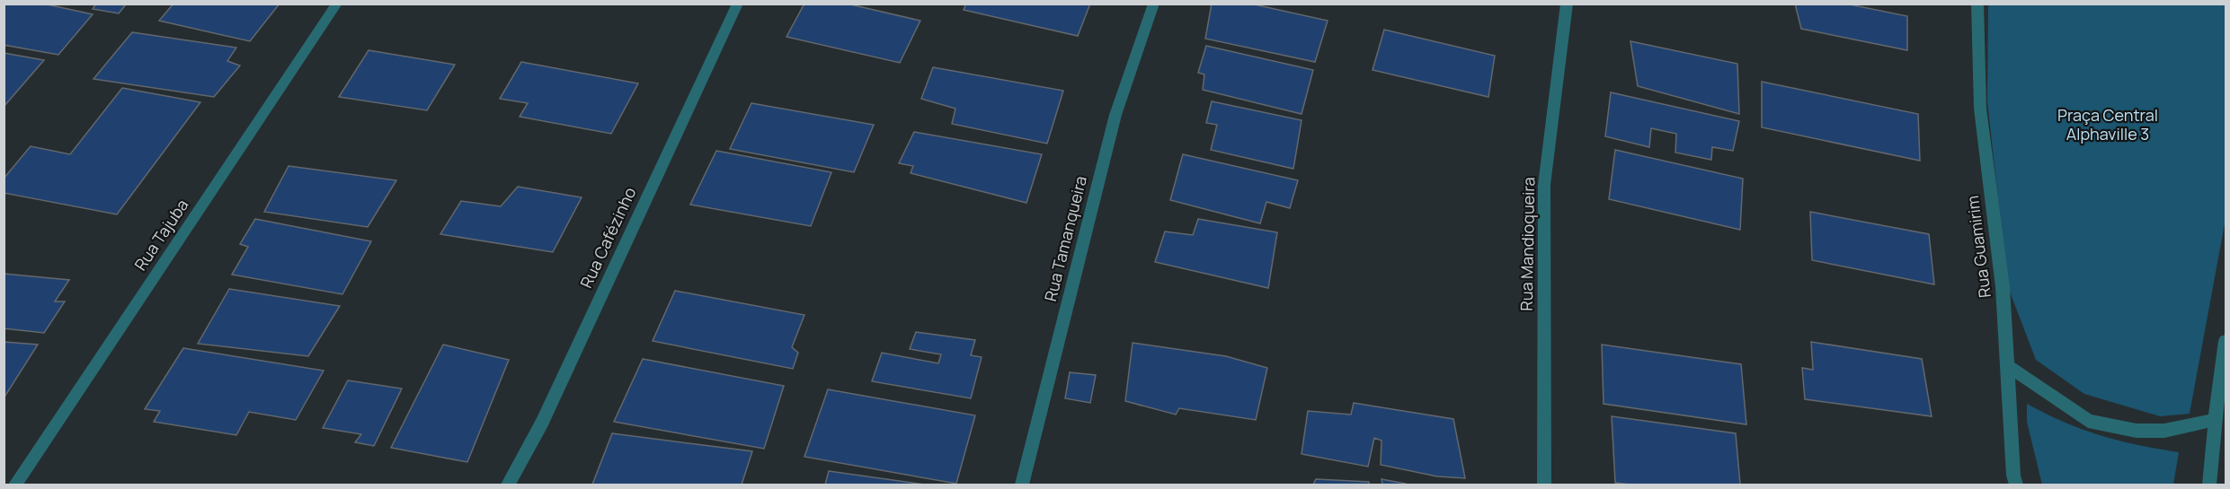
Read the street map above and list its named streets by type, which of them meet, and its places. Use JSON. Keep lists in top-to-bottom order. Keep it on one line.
{"streets":{"street":["Rua Tajuba","Rua Cafézinho","Rua Tamanqueira","Rua Mandioqueira","Rua Guamirim"]},"parks":["Praça Central Alphaville 3"]}
